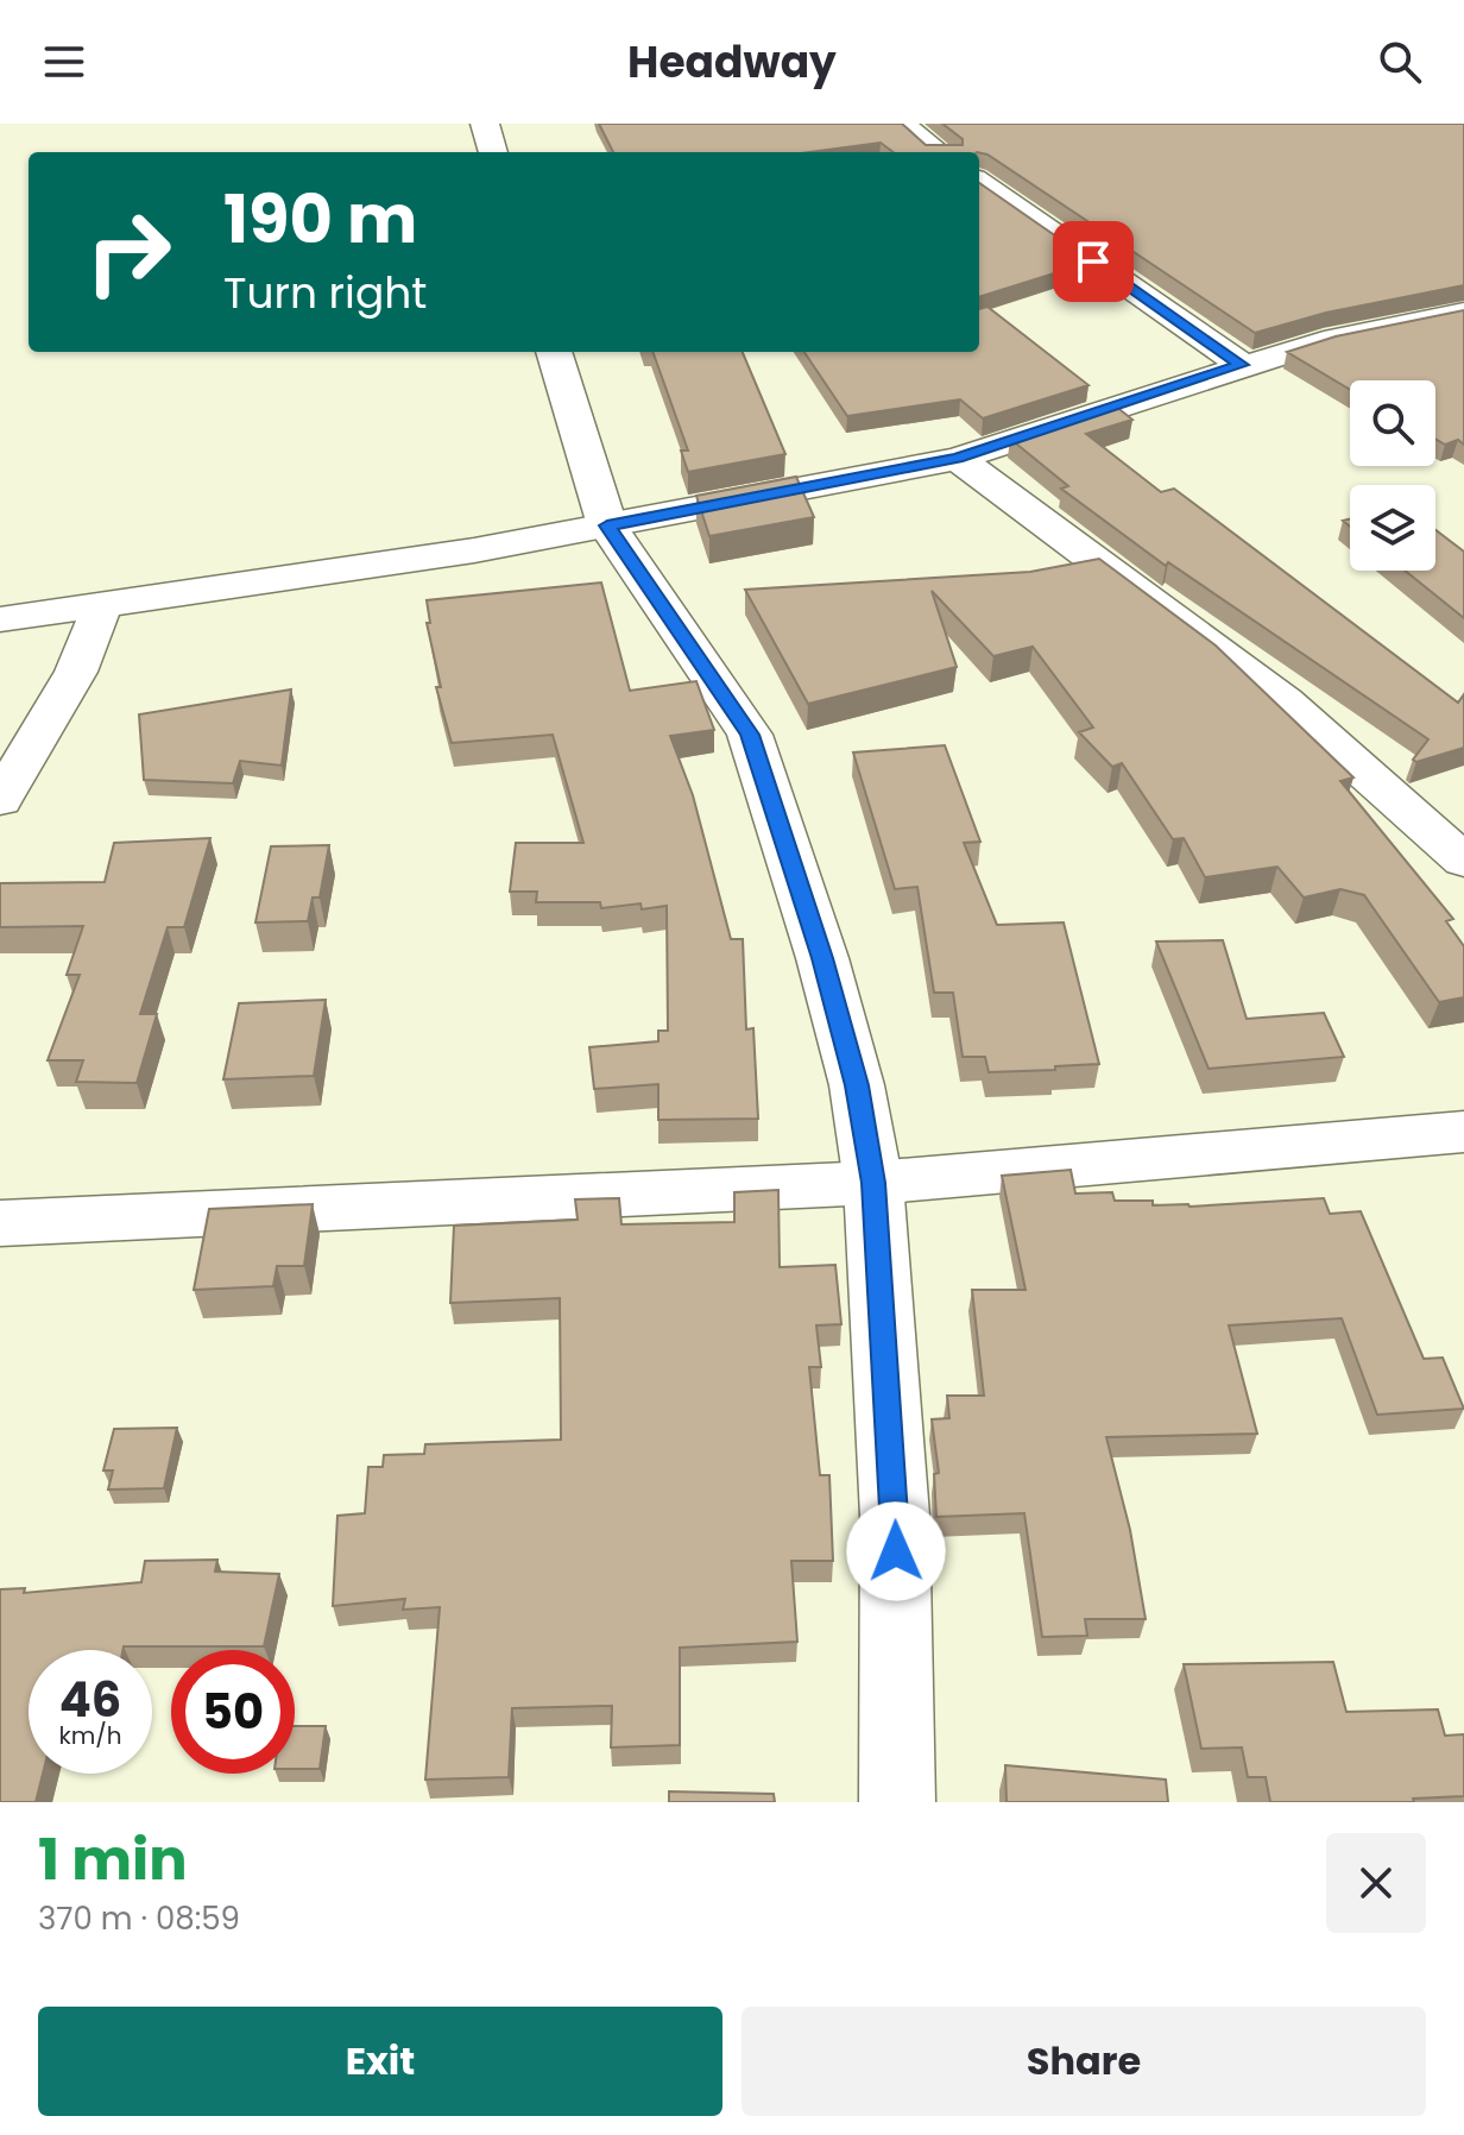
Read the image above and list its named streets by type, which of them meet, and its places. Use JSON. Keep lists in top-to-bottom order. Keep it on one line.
{"page":{"header":"Headway","turn":["190 m","Turn right"],"speed":"46 km/h","limit":"50","heading":["1 min","370 m · 08:59"],"buttons":["Exit","Share"]}}
